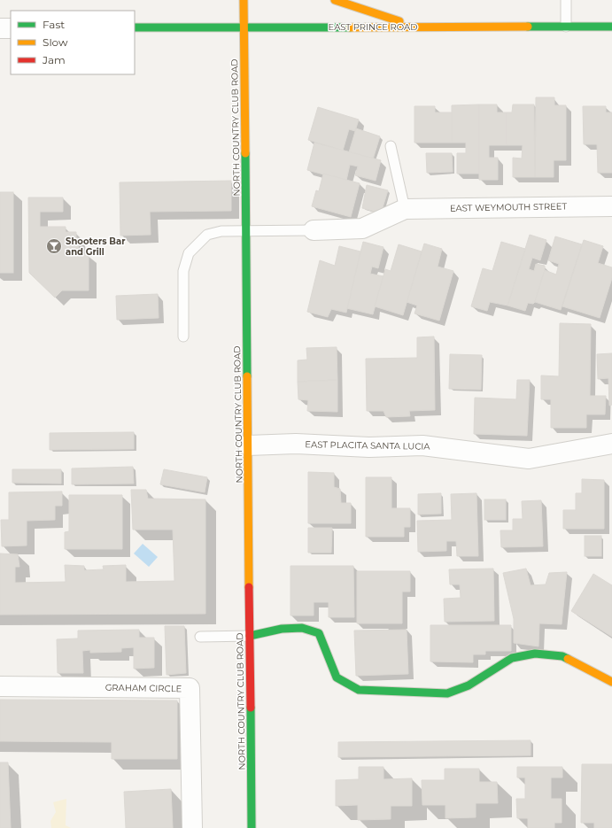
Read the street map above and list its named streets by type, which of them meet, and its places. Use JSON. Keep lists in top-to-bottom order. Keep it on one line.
{"streets":{"street":["EAST PRINCE ROAD","NORTH COUNTRY CLUB ROAD","EAST WEYMOUTH STREET","EAST PLACITA SANTA LUCIA","GRAHAM CIRCLE"]},"crossings":[["EAST PRINCE ROAD","NORTH COUNTRY CLUB ROAD"],["NORTH COUNTRY CLUB ROAD","EAST WEYMOUTH STREET"],["NORTH COUNTRY CLUB ROAD","EAST PLACITA SANTA LUCIA"]],"places":{"bar":["Shooters Bar and Grill"]},"legend":["Fast","Slow","Jam"]}
